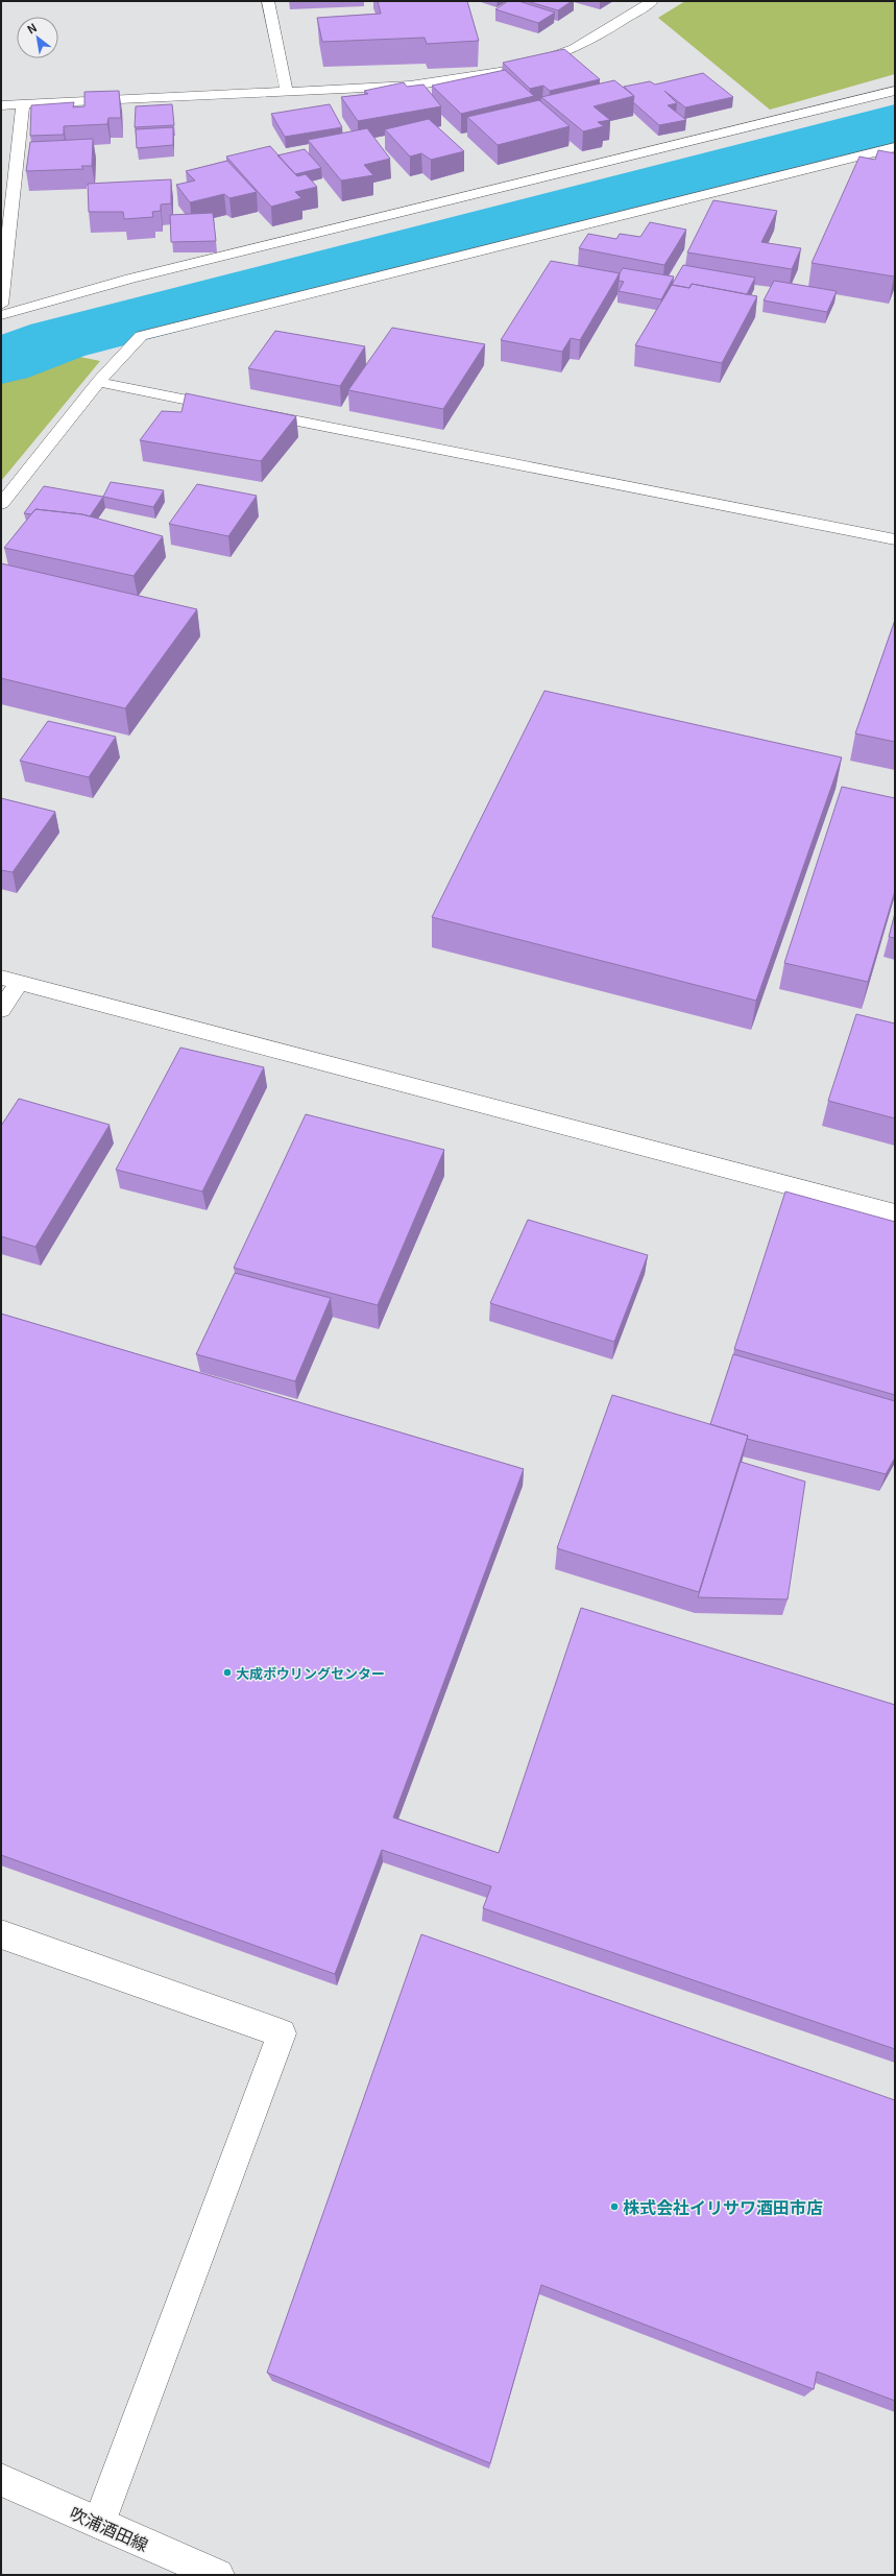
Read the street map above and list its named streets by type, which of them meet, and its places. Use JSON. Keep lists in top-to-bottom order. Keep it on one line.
{"streets":{"street":["吹浦酒田線"]},"places":["大成ボウリングセンター","株式会社イリサワ酒田市店"],"north":"top left"}
